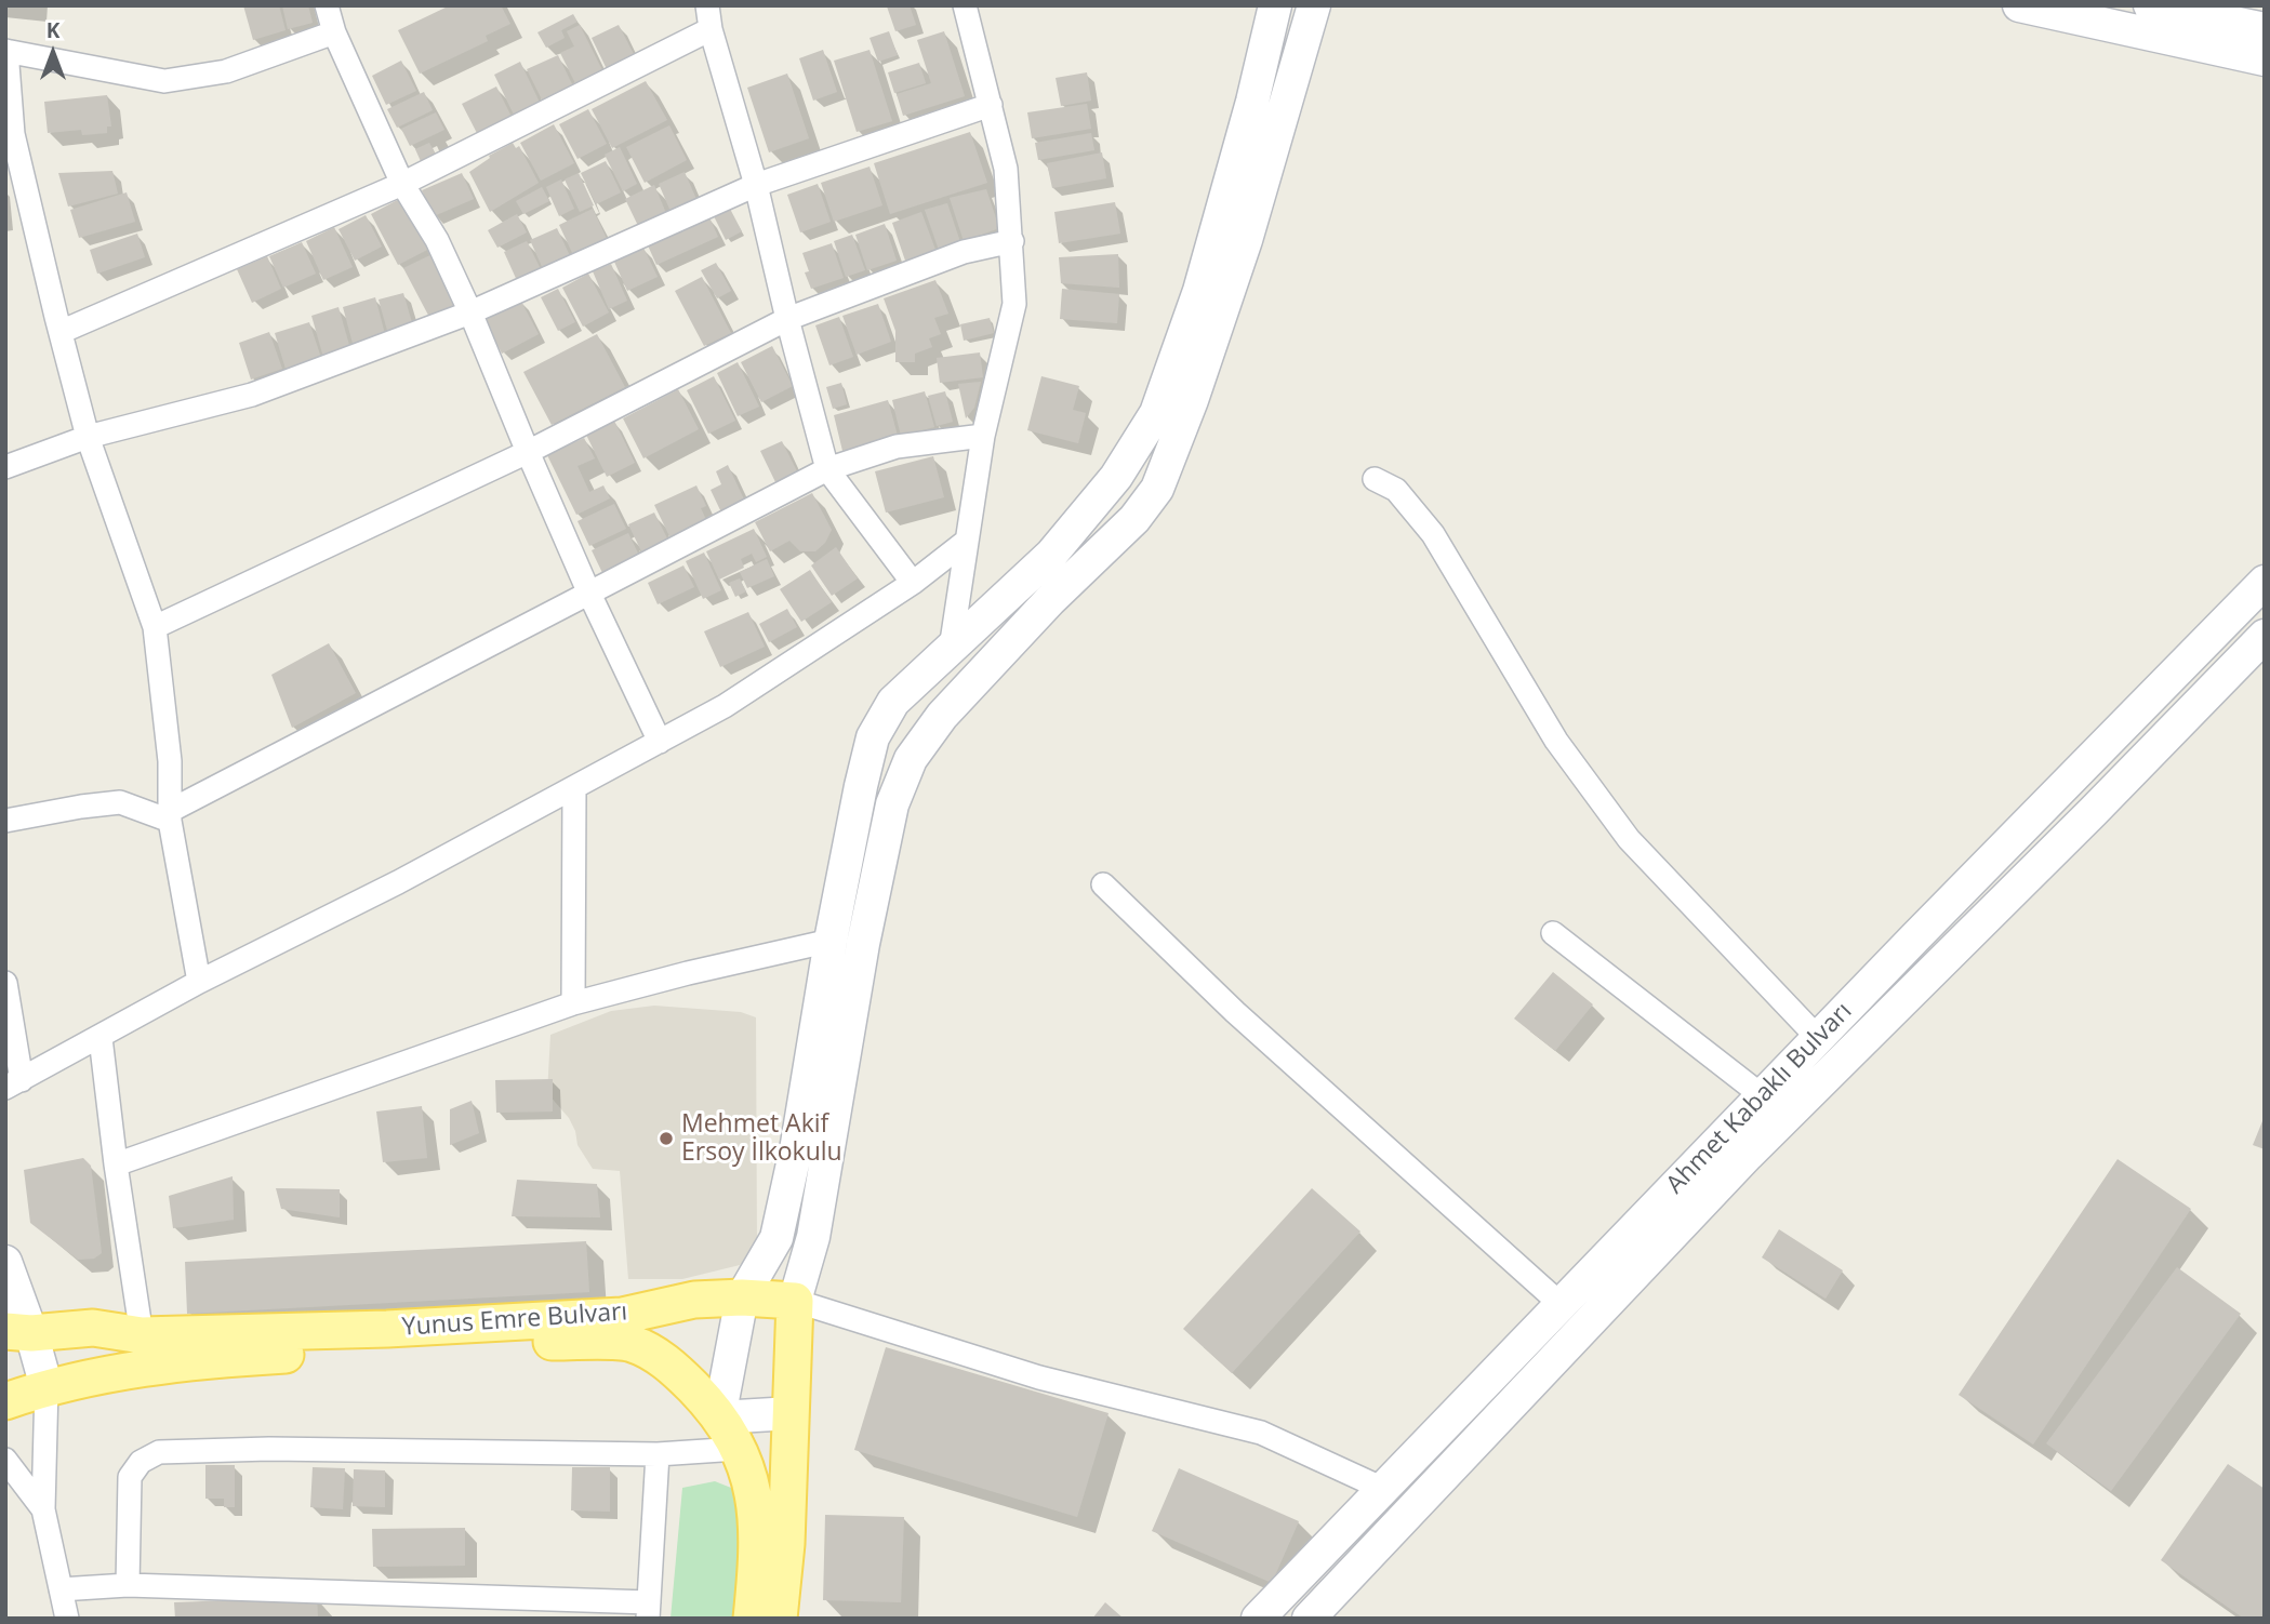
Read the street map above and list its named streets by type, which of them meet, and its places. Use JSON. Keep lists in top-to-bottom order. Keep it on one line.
{"streets":{"main road":["Yunus Emre Bulvarı"],"street":["Ahmet Kabaklı Bulvarı"]},"places":["Mehmet Akif Ersoy İlkokulu"],"north":"top"}
